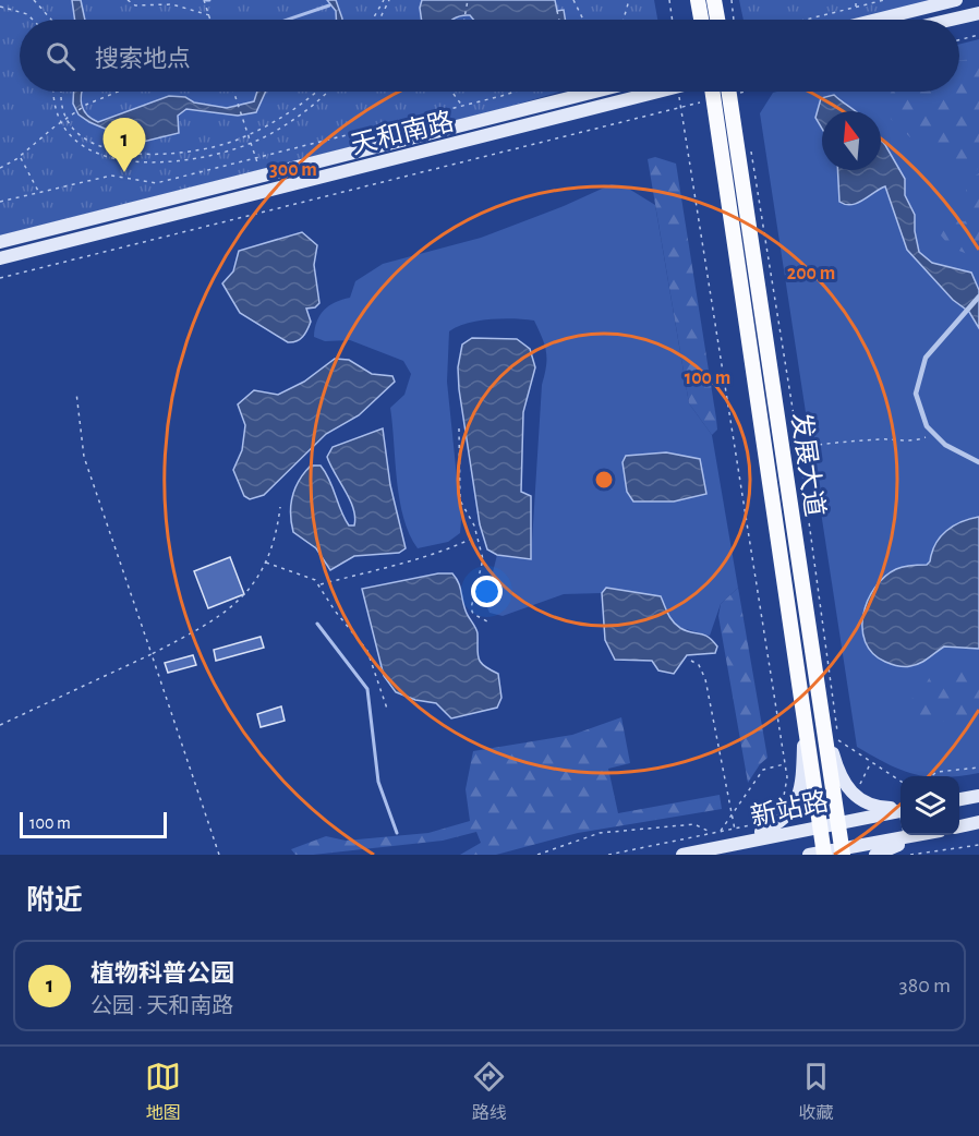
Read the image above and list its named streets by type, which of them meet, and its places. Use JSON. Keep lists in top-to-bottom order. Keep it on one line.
{"streets":{"main road":["发展大道"],"street":["天和南路","新站路"]},"crossings":[["发展大道","新站路"]],"scale_bar":"100 m","north":"top","page":{"search":"搜索地点","pins":"1","scale":"100 m","heading":"附近","list":[{"mark":"1","name":"植物科普公园","note":"公园 · 天和南路","value":"380 m"}],"nav":["地图","路线","收藏"]},"rings":["300 m","200 m","100 m"]}
